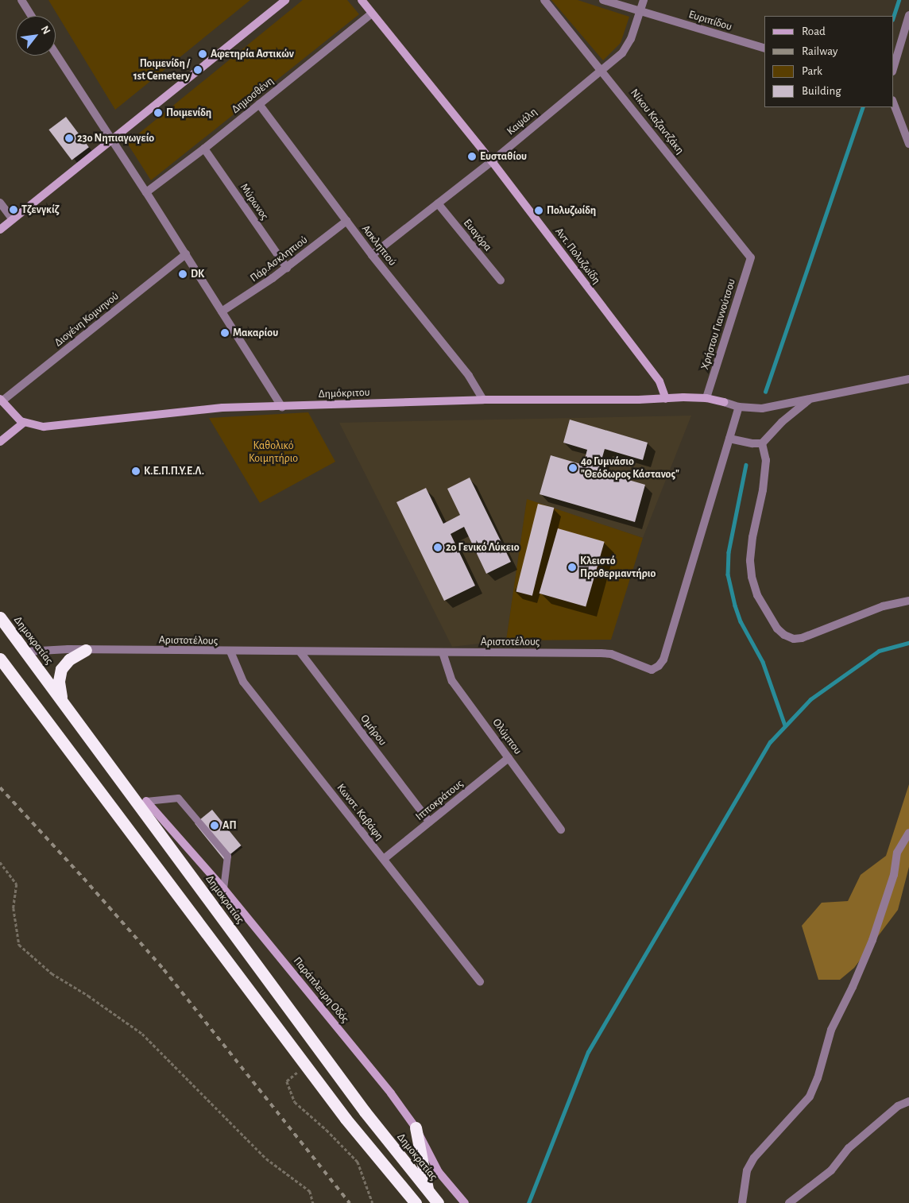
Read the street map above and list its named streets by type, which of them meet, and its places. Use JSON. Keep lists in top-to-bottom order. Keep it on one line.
{"streets":{"highway":["Δημοκρατίας"],"street":["Ευριπίδου","Δημοσθένη","Καψάλη","Νίκου Καζαντζάκη","Μύρωνος","Ευαγόρα","Ασκληπιού","Αντ. Πολυζωίδη","Πάρ.Ασκληπιού","Διογένη Κομνηνού","Χρήστου Γιαννούτσου","Δημόκριτου","Αριστοτέλους","Ομήρου","Ολύμπου","Ιπποκράτους","Κωνστ. Καβάφη","Παράπλευρη Οδός"]},"crossings":[["Ευριπίδου","Καψάλη"],["Δημοσθένη","Μύρωνος"],["Δημοσθένη","Ασκληπιού"],["Δημοσθένη","Αντ. Πολυζωίδη"],["Καψάλη","Νίκου Καζαντζάκη"],["Καψάλη","Ευαγόρα"],["Καψάλη","Ασκληπιού"],["Καψάλη","Αντ. Πολυζωίδη"],["Νίκου Καζαντζάκη","Χρήστου Γιαννούτσου"],["Μύρωνος","Πάρ.Ασκληπιού"],["Ασκληπιού","Πάρ.Ασκληπιού"],["Ασκληπιού","Δημόκριτου"],["Αντ. Πολυζωίδη","Δημόκριτου"],["Δημοκρατίας","Αριστοτέλους"],["Αριστοτέλους","Ομήρου"],["Αριστοτέλους","Ολύμπου"],["Αριστοτέλους","Κωνστ. Καβάφη"],["Ομήρου","Ιπποκράτους"],["Ολύμπου","Ιπποκράτους"],["Ιπποκράτους","Κωνστ. Καβάφη"]],"parks":["Καθολικό Κοιμητήριο"],"places":["Αφετηρία Αστικών","Ποιμενίδη / 1st Cemetery","Ποιμενίδη","23ο Νηπιαγωγείο","Ευσταθίου","Τζενγκίζ","Πολυζωίδη","DK","Μακαρίου","4ο Γυμνάσιο \"Θεόδωρος Κάστανος\"","Κ.Ε.Π.Π.Υ.Ε.Λ.","2ο Γενικό Λύκειο","Κλειστό Προθερμαντήριο","ΑΠ"],"legend":["Road","Railway","Park","Building"],"north":"top right"}
